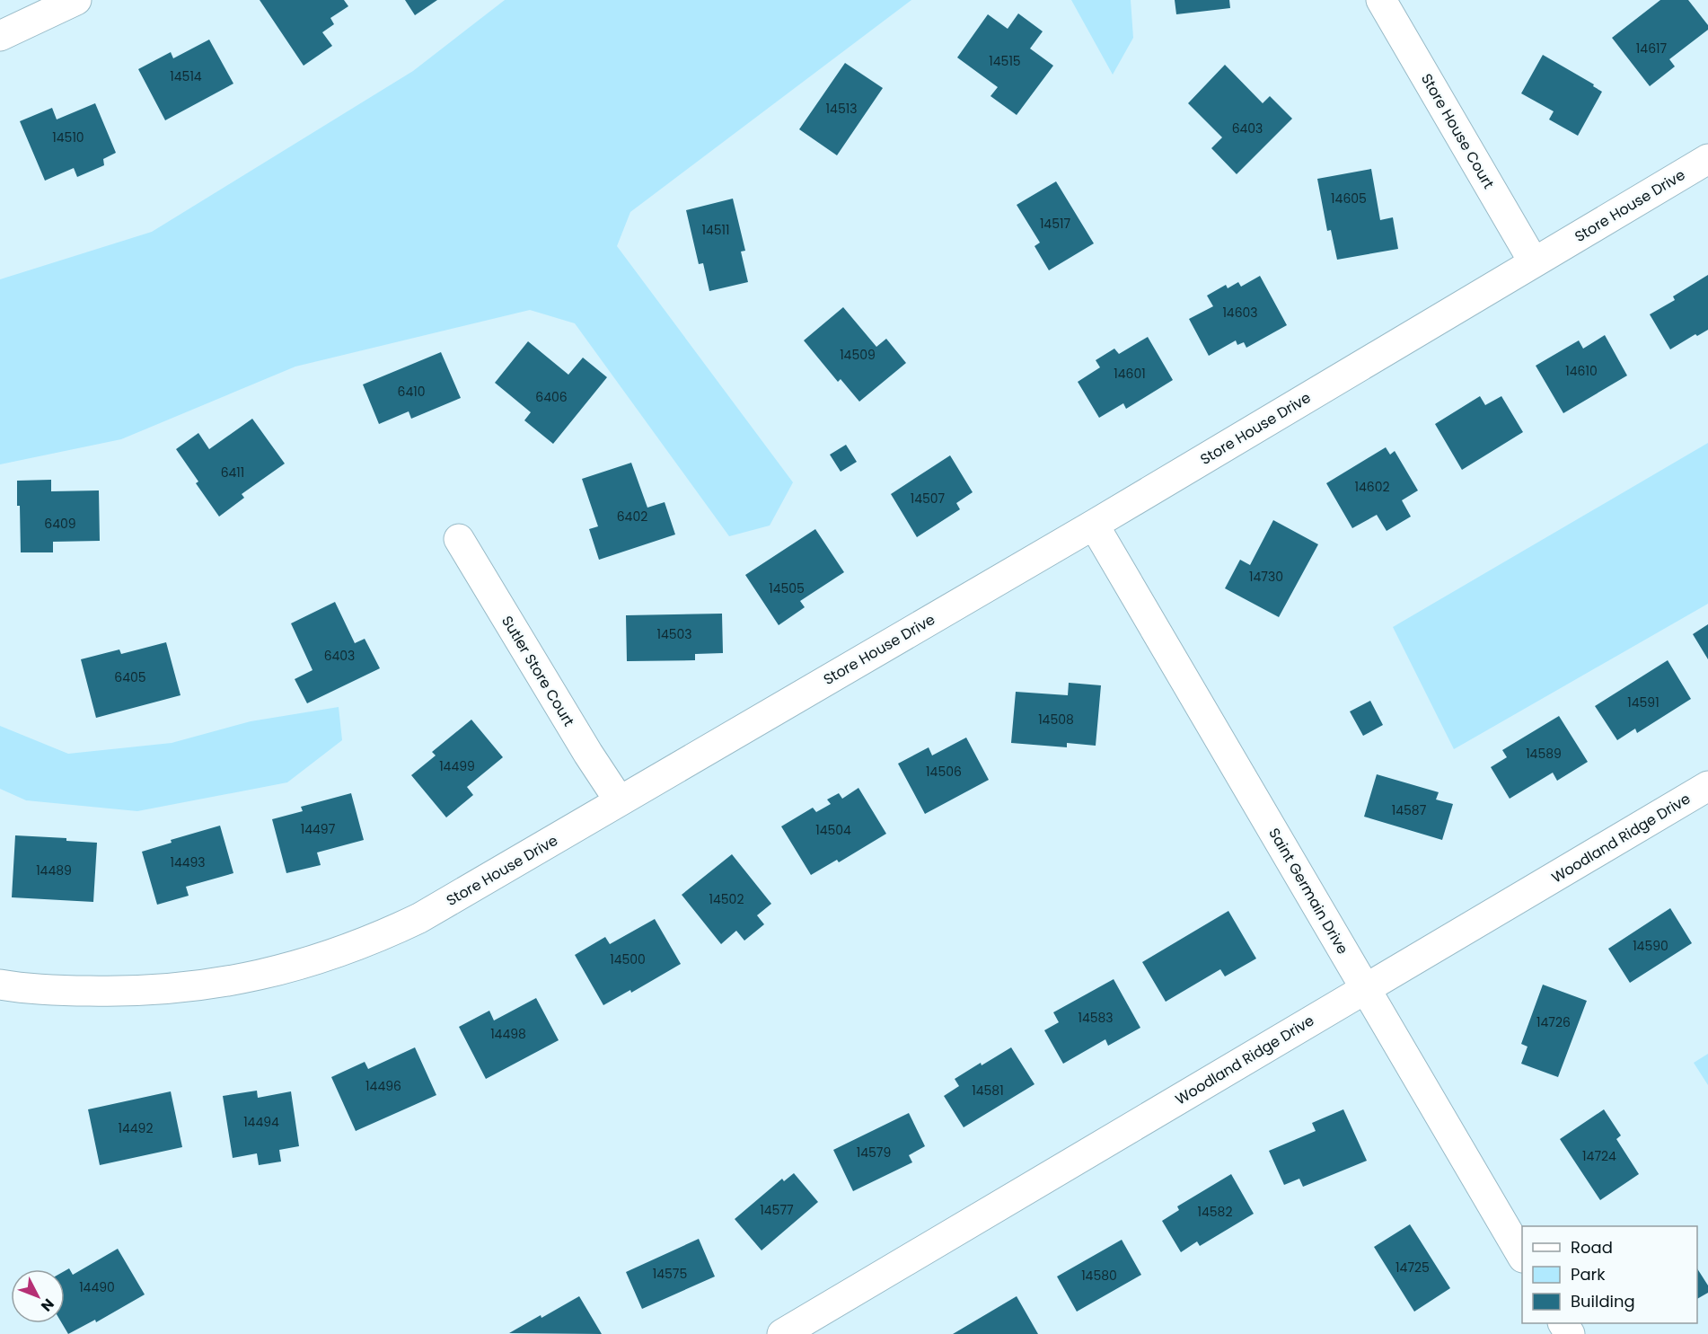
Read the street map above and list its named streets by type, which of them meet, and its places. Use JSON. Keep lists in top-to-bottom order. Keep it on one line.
{"streets":{"street":["Store House Court","Store House Drive","Sutler Store Court","Woodland Ridge Drive","Saint Germain Drive"]},"crossings":[["Store House Court","Store House Drive"],["Store House Drive","Sutler Store Court"],["Store House Drive","Saint Germain Drive"],["Woodland Ridge Drive","Saint Germain Drive"]],"house_numbers":["14617","14515","14514","14513","6403","14510","14605","14517","14511","14603","14509","14610","14601","6410","6406","6411","14602","14507","6402","6409","14730","14505","14503","6403","6405","14591","14508","14589","14499","14506","14587","14497","14504","14493","14489","14502","14590","14500","14583","14726","14498","14496","14581","14494","14492","14579","14724","14577","14582","14725","14575","14580","14490"],"legend":["Road","Park","Building"],"north":"bottom right"}
